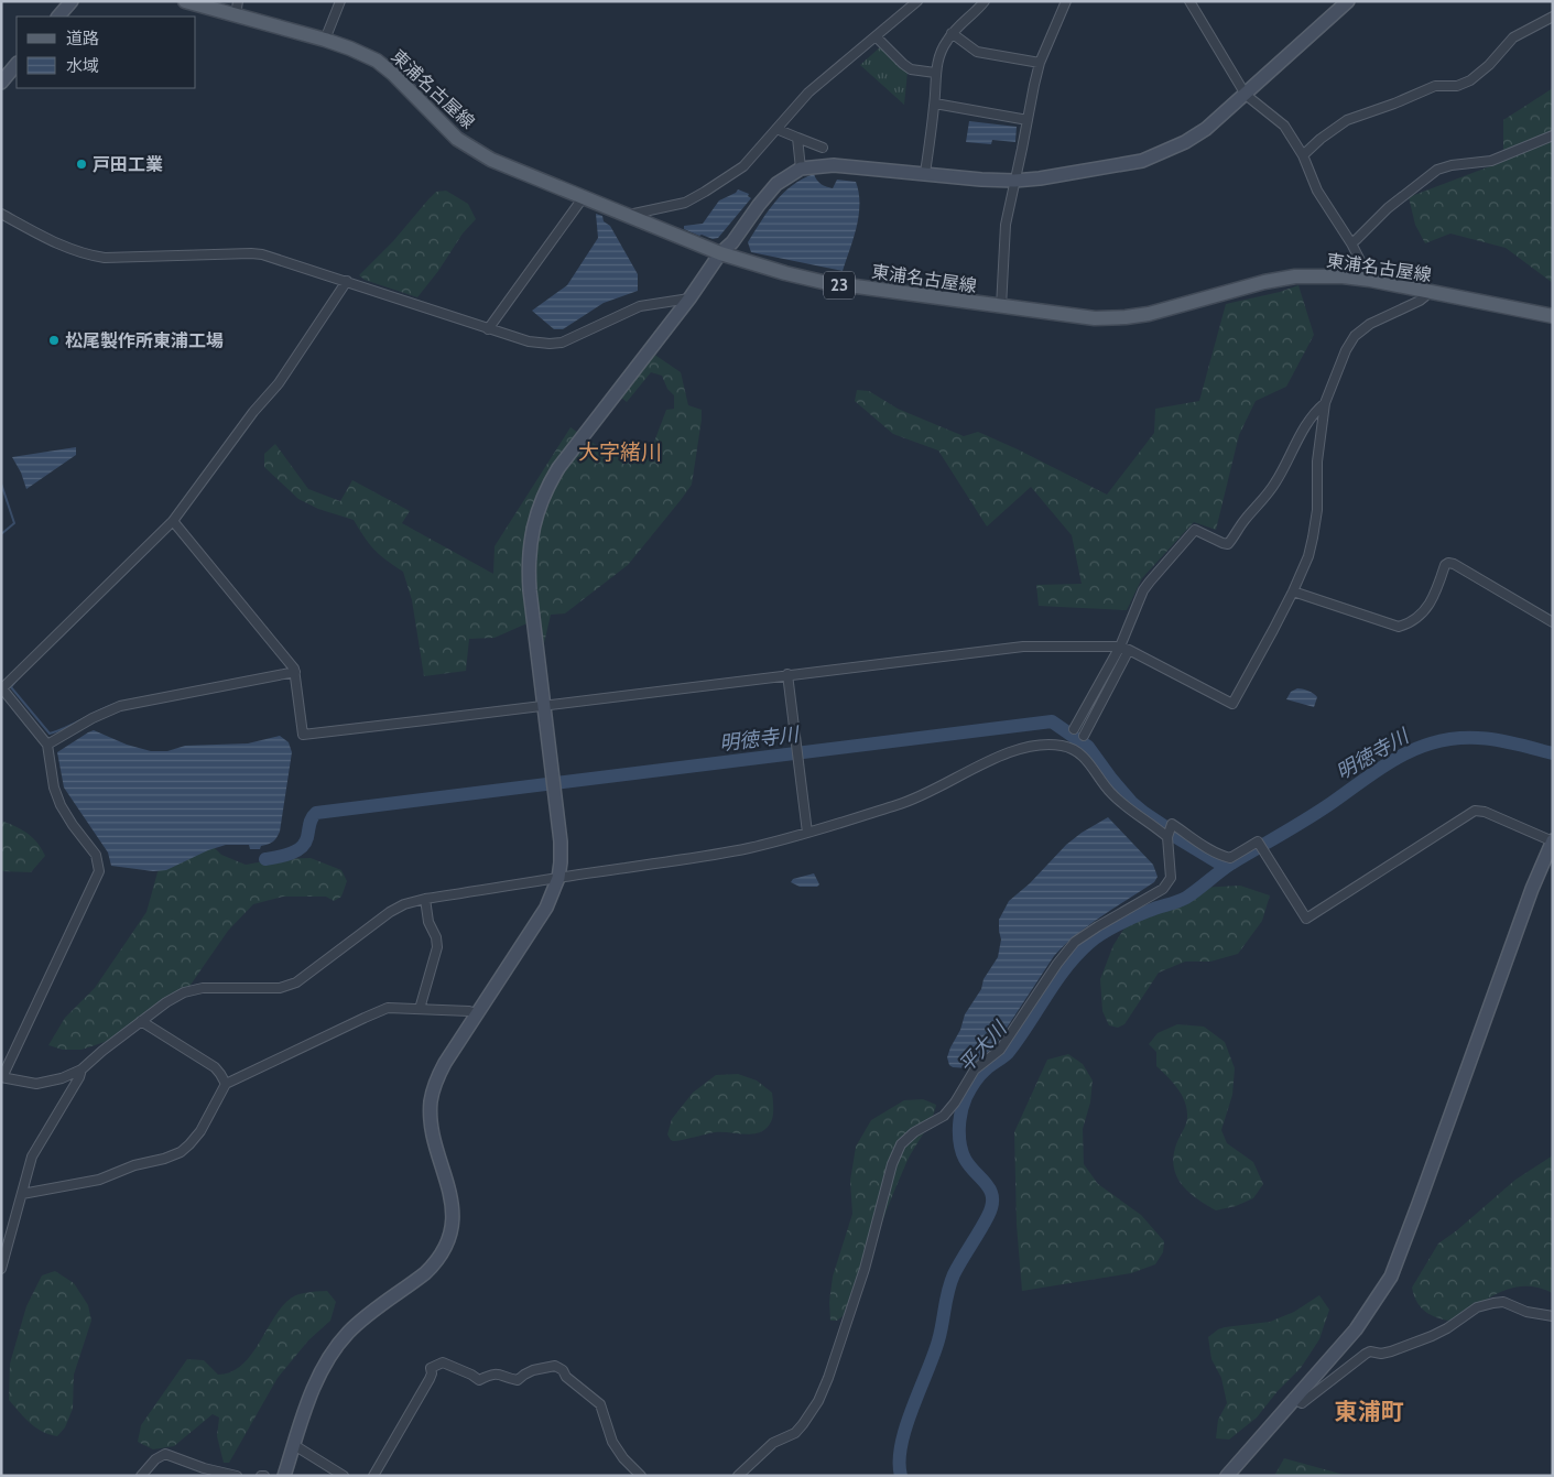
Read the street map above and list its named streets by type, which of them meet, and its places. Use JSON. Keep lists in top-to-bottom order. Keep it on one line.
{"streets":{"main road":["東浦名古屋線","23"]},"districts":["大字緒川","東浦町"],"water":["明徳寺川","平大川"],"places":["戸田工業","松尾製作所東浦工場"],"legend":["道路","水域"]}
